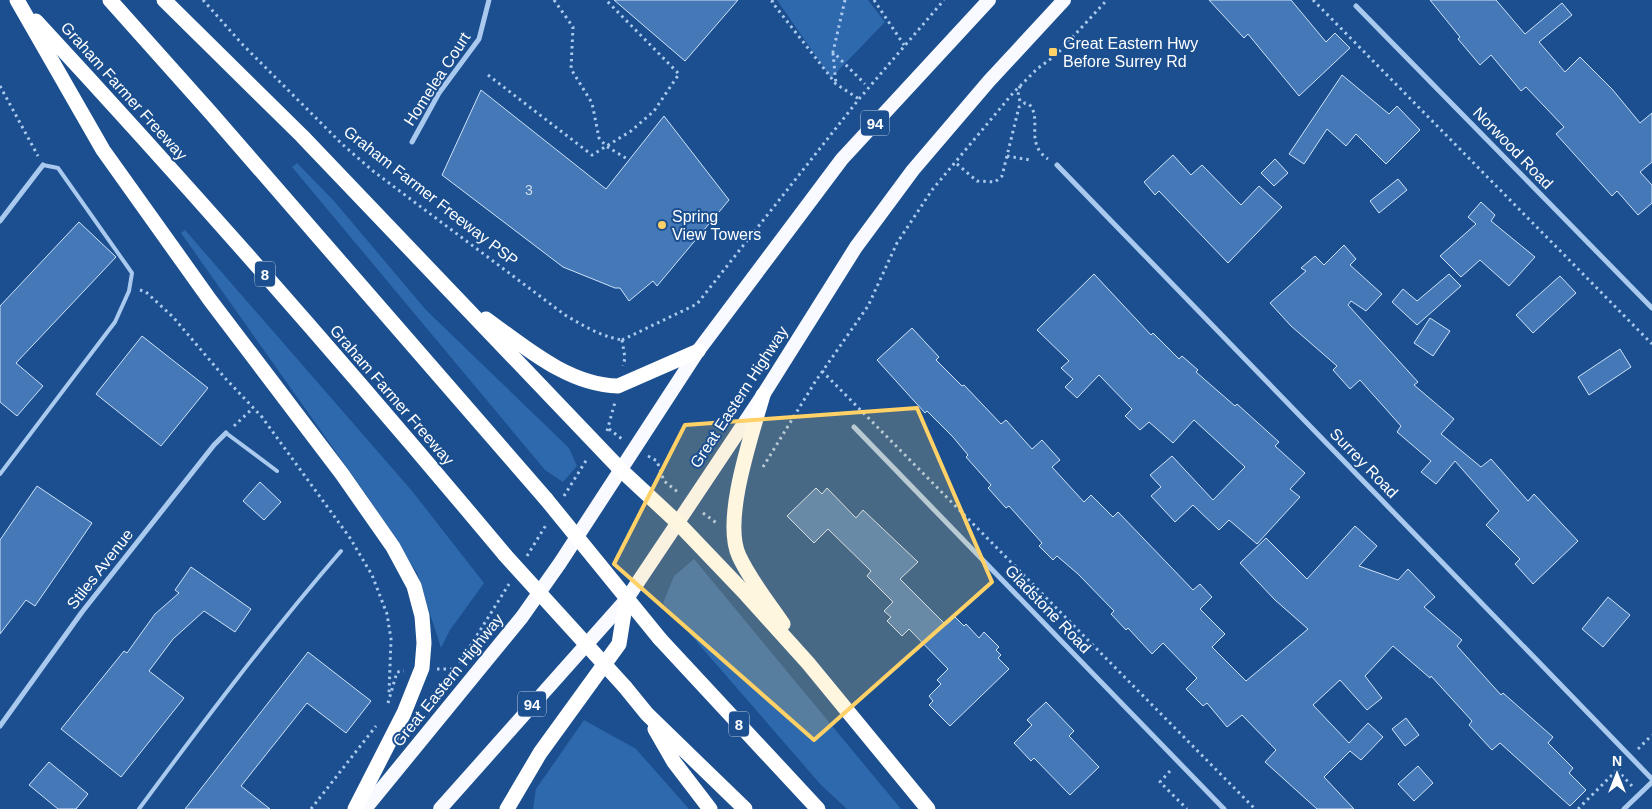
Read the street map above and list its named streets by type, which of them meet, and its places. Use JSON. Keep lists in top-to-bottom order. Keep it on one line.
{"streets":{"highway":["Graham Farmer Freeway","94","8","Great Eastern Highway"],"street":["Homelea Court","Norwood Road","Surrey Road","Stiles Avenue","Gladstone Road"],"path":["Graham Farmer Freeway PSP"]},"places":{"transit":["Great Eastern Hwy Before Surrey Rd"],"other":["Spring View Towers"]},"house_numbers":["3"],"north":"top"}
